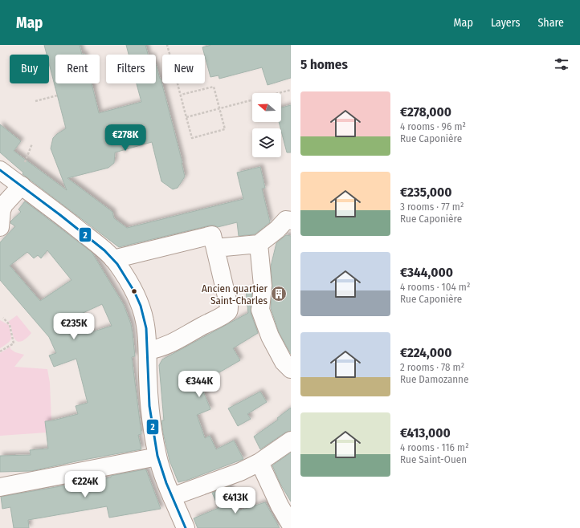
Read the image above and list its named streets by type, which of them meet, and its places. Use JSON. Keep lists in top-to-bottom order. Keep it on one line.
{"places":{"building":["Ancien quartier Saint-Charles"]},"lines":["transit line 2"],"north":"left","page":{"header":"Map","nav":["Map","Layers","Share"],"heading":"5 homes","chip":["Buy","Rent","Filters","New"],"list":[{"name":"€278,000","note":"4 rooms · 96 m² · Rue Caponière"},{"name":"€235,000","note":"3 rooms · 77 m² · Rue Caponière"},{"name":"€344,000","note":"4 rooms · 104 m² · Rue Caponière"},{"name":"€224,000","note":"2 rooms · 78 m² · Rue Damozanne"},{"name":"€413,000","note":"4 rooms · 116 m² · Rue Saint-Ouen"}],"price":["€278K","€235K","€344K","€224K","€413K"]}}
